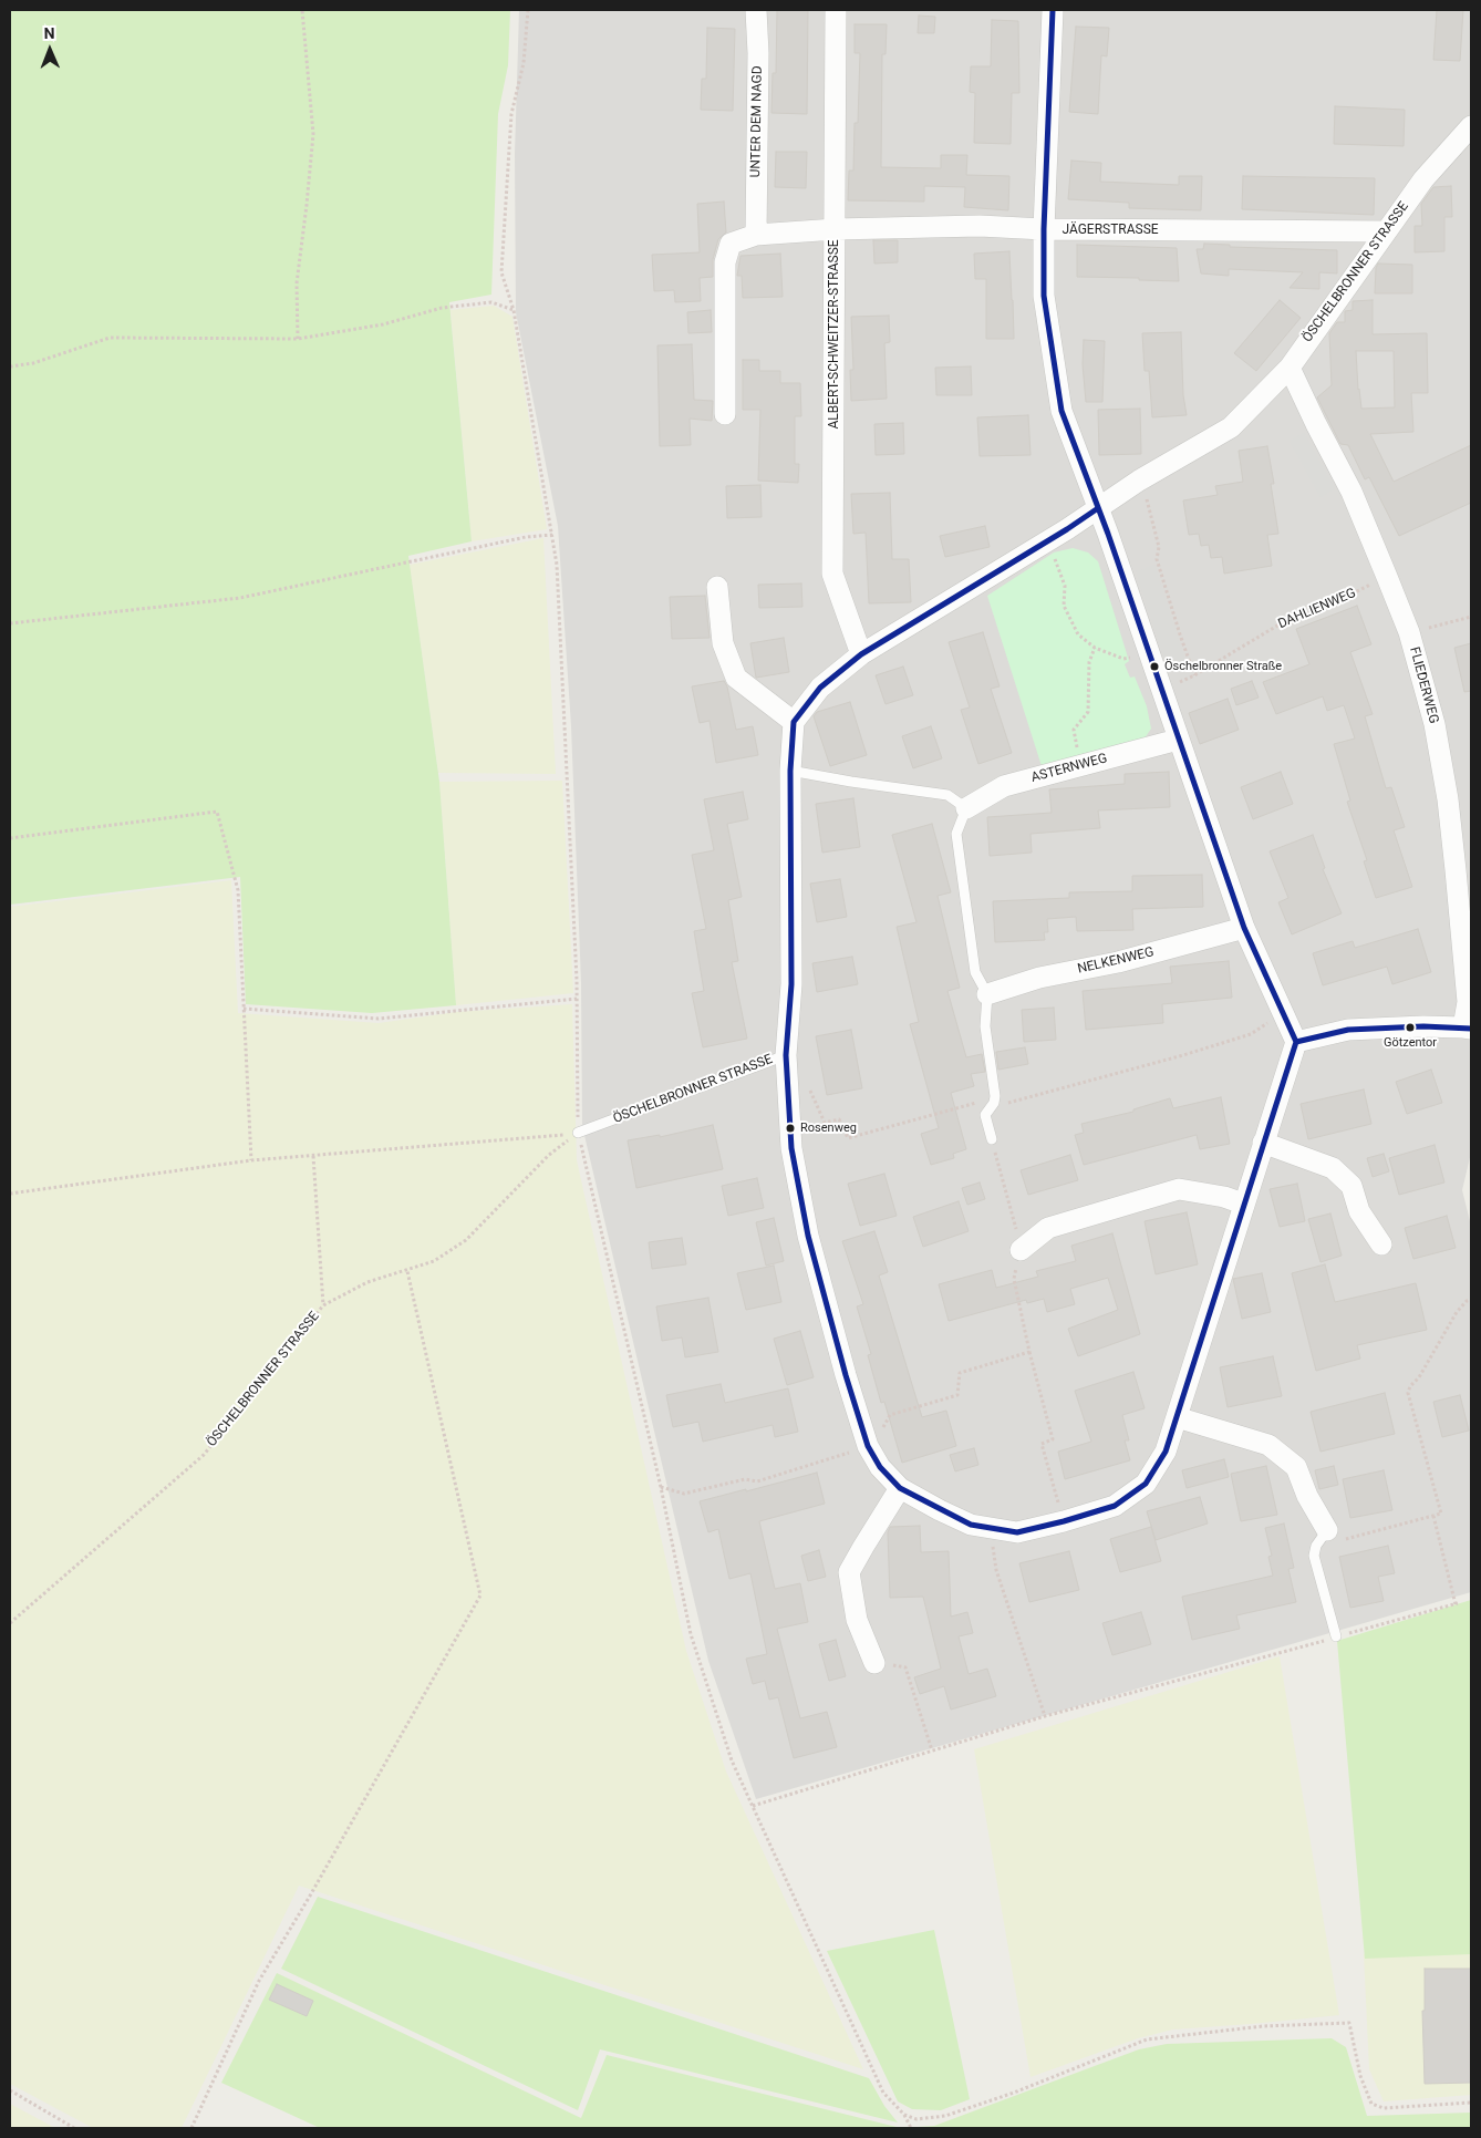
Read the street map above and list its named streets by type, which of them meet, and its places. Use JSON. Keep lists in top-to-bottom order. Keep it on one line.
{"streets":{"street":["UNTER DEM NAGD","JÄGERSTRASSE","ÖSCHELBRONNER STRASSE","ALBERT-SCHWEITZER-STRASSE","FLIEDERWEG","ASTERNWEG","NELKENWEG"],"path":["DAHLIENWEG"]},"crossings":[["JÄGERSTRASSE","ÖSCHELBRONNER STRASSE"],["JÄGERSTRASSE","ALBERT-SCHWEITZER-STRASSE"],["ÖSCHELBRONNER STRASSE","ALBERT-SCHWEITZER-STRASSE"],["ÖSCHELBRONNER STRASSE","FLIEDERWEG"],["DAHLIENWEG","FLIEDERWEG"]],"places":["Öschelbronner Straße","Götzentor","Rosenweg"],"north":"top"}
